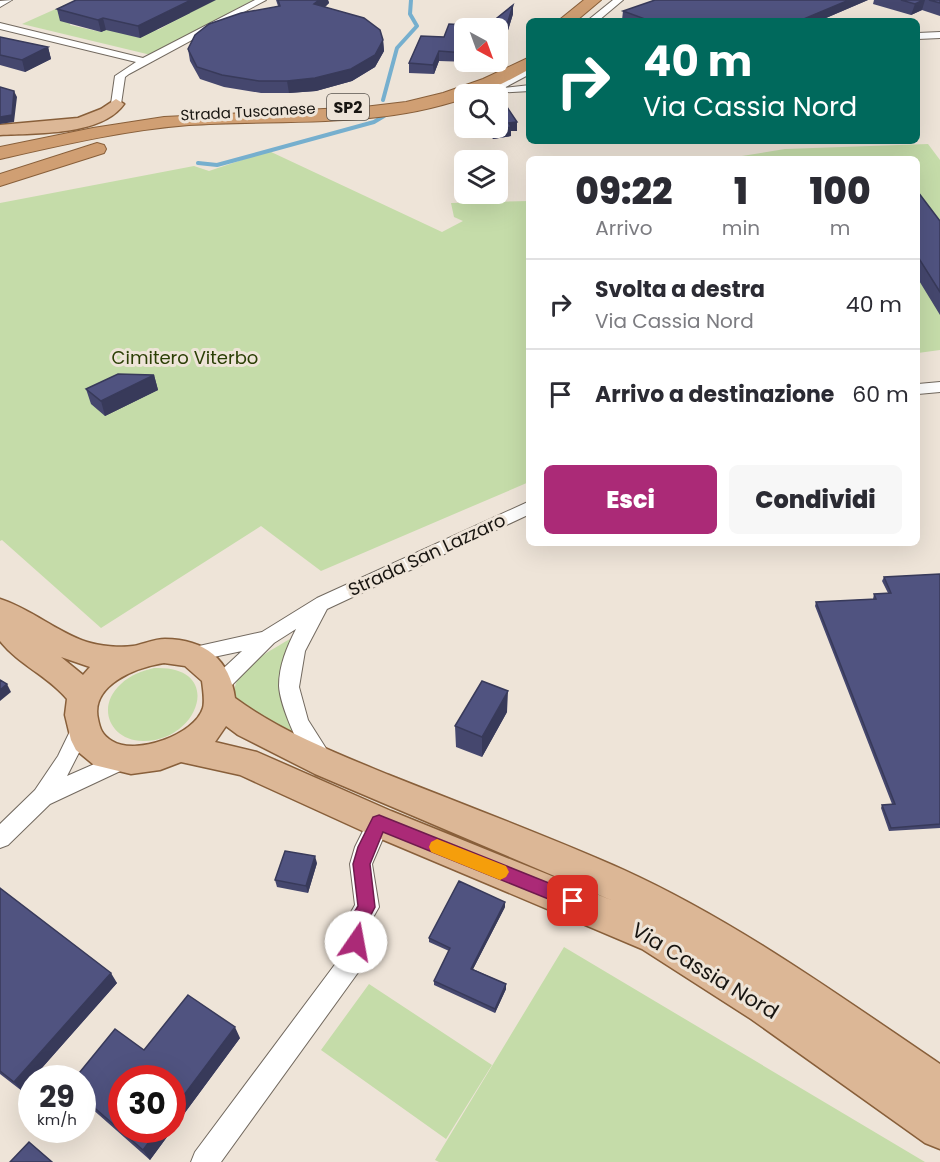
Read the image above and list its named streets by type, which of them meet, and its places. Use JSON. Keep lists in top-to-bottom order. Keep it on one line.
{"streets":{"highway":["SP2","Strada Tuscanese"],"main road":["Via Cassia Nord"],"street":["Strada San Lazzaro"]},"crossings":[["SP2","Strada Tuscanese"],["Strada San Lazzaro","Via Cassia Nord"]],"parks":["Cimitero Viterbo"],"north":"bottom right","page":{"turn":["40 m","Via Cassia Nord"],"eta":["09:22","Arrivo","1","min","100","m"],"list":[{"name":"Svolta a destra","note":"Via Cassia Nord","value":"40 m"},{"name":"Arrivo a destinazione","value":"60 m"}],"buttons":["Esci","Condividi"],"speed":"29 km/h","limit":"30"}}
